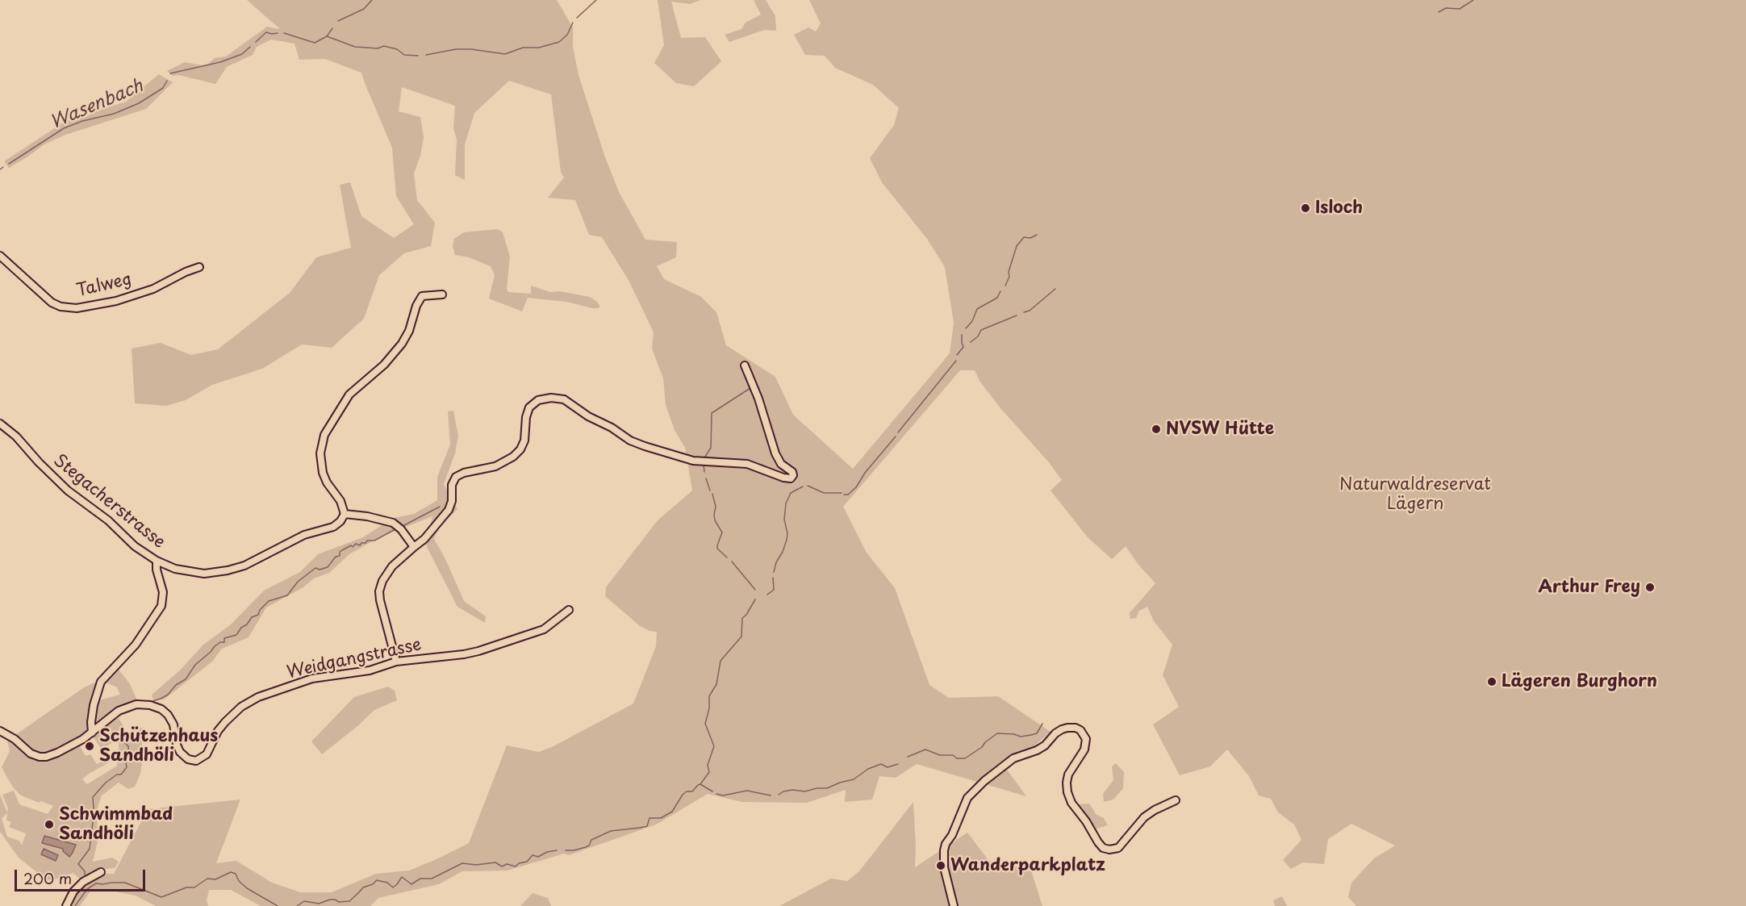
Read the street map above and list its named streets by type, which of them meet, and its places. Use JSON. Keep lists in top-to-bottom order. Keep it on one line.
{"streets":{"street":["Talweg","Stegacherstrasse","Weidgangstrasse"]},"water":["Wasenbach"],"parks":["Naturwaldreservat Lägern"],"places":["Isloch","NVSW Hütte","Arthur Frey","Lägeren Burghorn","Schützenhaus Sandhöli","Schwimmbad Sandhöli","Wanderparkplatz"],"scale_bar":"200 m"}
